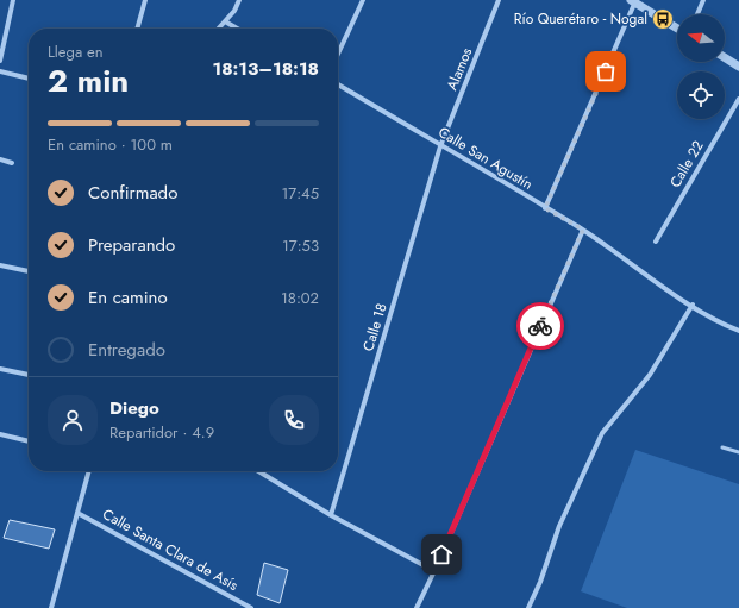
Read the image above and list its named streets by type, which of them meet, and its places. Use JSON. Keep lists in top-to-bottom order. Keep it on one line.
{"streets":{"street":["Alamos","Calle San Agustín","Calle 22","Calle 18","Calle Santa Clara de Asís"]},"crossings":[["Alamos","Calle San Agustín"],["Alamos","Calle 18"],["Calle San Agustín","Calle 18"]],"places":{"bus stop":["Río Querétaro - Nogal"]},"north":"left","page":{"heading":["2 min","Llega en","18:13–18:18"],"panel":["Diego","Repartidor · 4.9"],"bar":"En camino · 100 m","list":[["Confirmado","17:45"],["Preparando","17:53"],["En camino","18:02"],"Entregado"]}}
